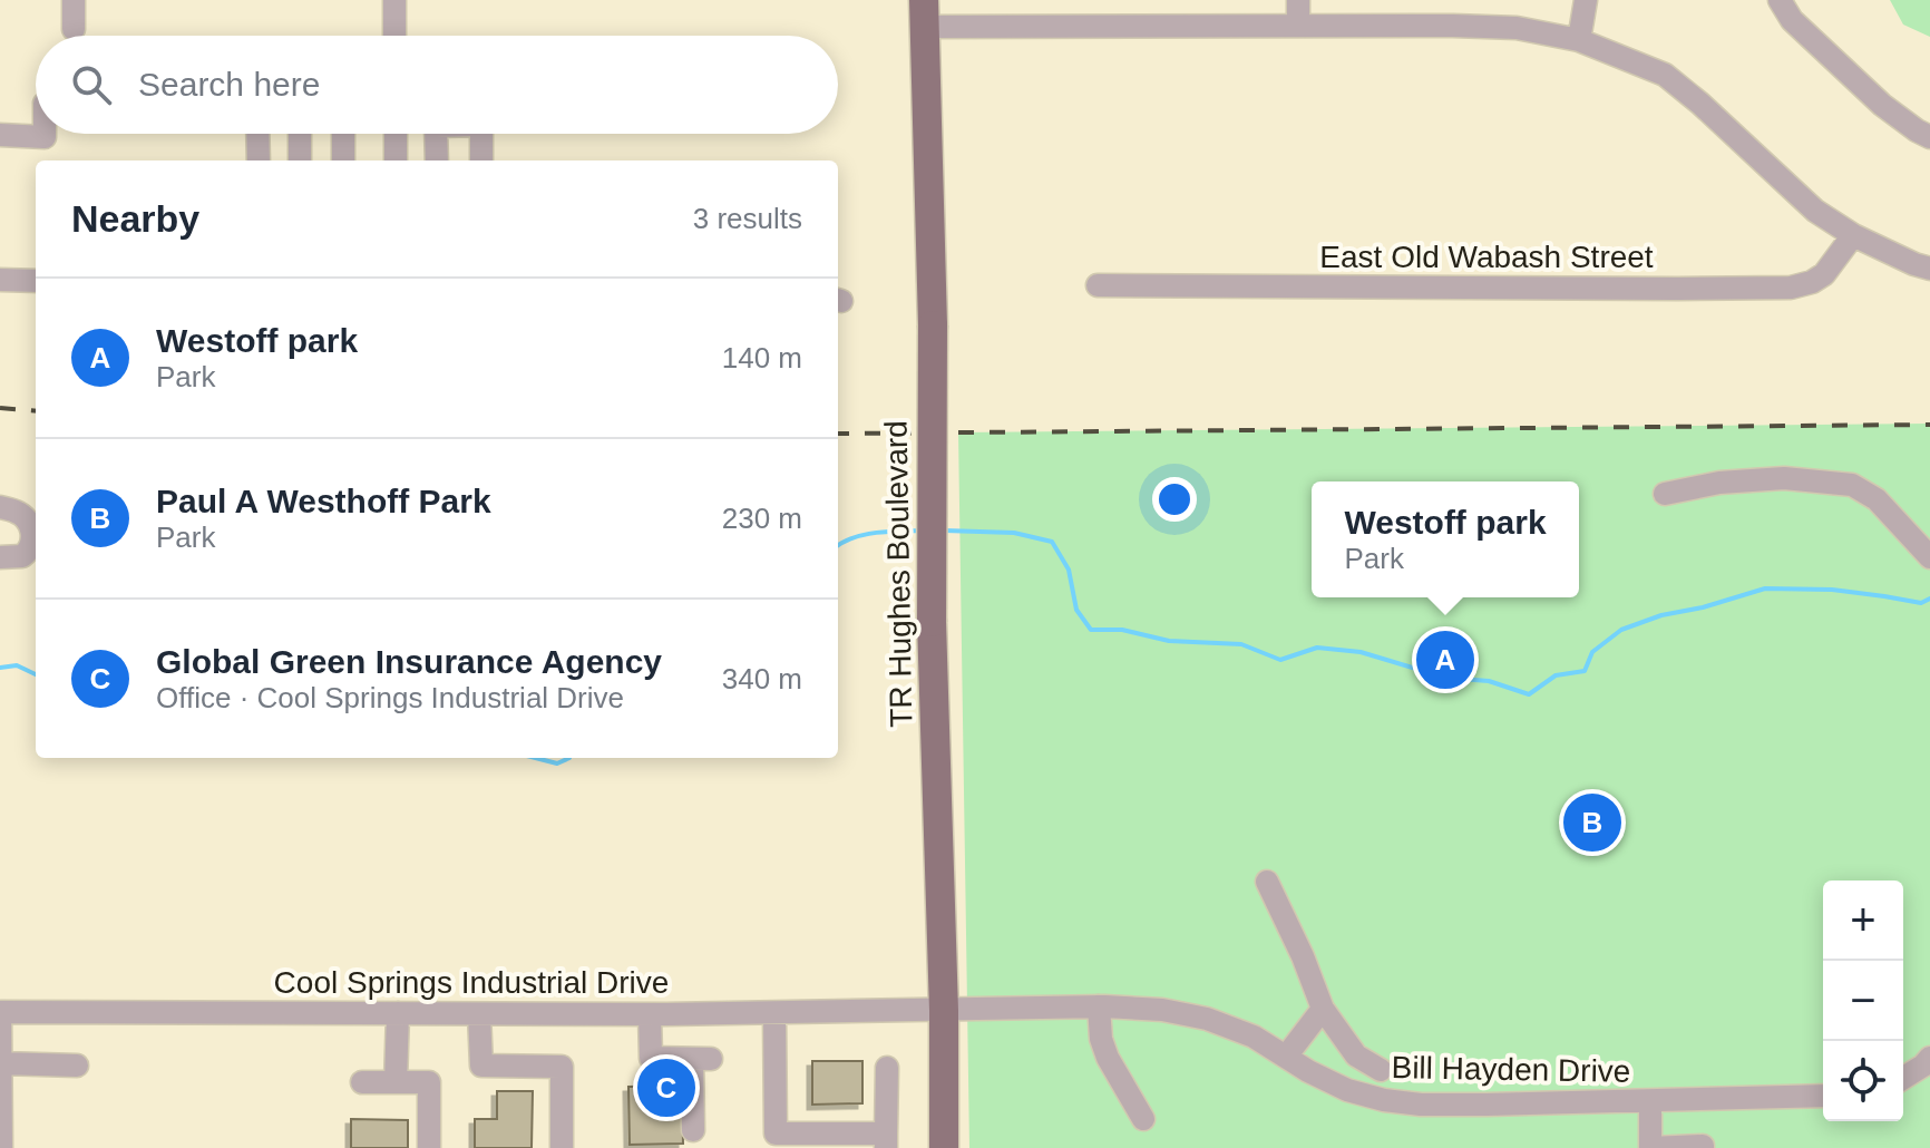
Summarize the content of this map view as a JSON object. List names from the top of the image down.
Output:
{
  "streets": {
    "main road": ["TR Hughes Boulevard"],
    "street": ["East Old Wabash Street", "Cool Springs Industrial Drive", "Bill Hayden Drive"]
  },
  "crossings": [
    ["TR Hughes Boulevard", "Cool Springs Industrial Drive"],
    ["TR Hughes Boulevard", "Bill Hayden Drive"],
    ["Cool Springs Industrial Drive", "Bill Hayden Drive"]
  ],
  "page": {
    "search": "Search here",
    "heading": ["Nearby", "3 results"],
    "list": [
      {
        "mark": "A",
        "name": "Westoff park",
        "note": "Park",
        "value": "140 m"
      },
      {
        "mark": "B",
        "name": "Paul A Westhoff Park",
        "note": "Park",
        "value": "230 m"
      },
      {
        "mark": "C",
        "name": "Global Green Insurance Agency",
        "note": "Office · Cool Springs Industrial Drive",
        "value": "340 m"
      }
    ],
    "popup": ["Westoff park", "Park"],
    "pins": ["A", "B", "C"],
    "map_buttons": ["+", "−"]
  }
}
